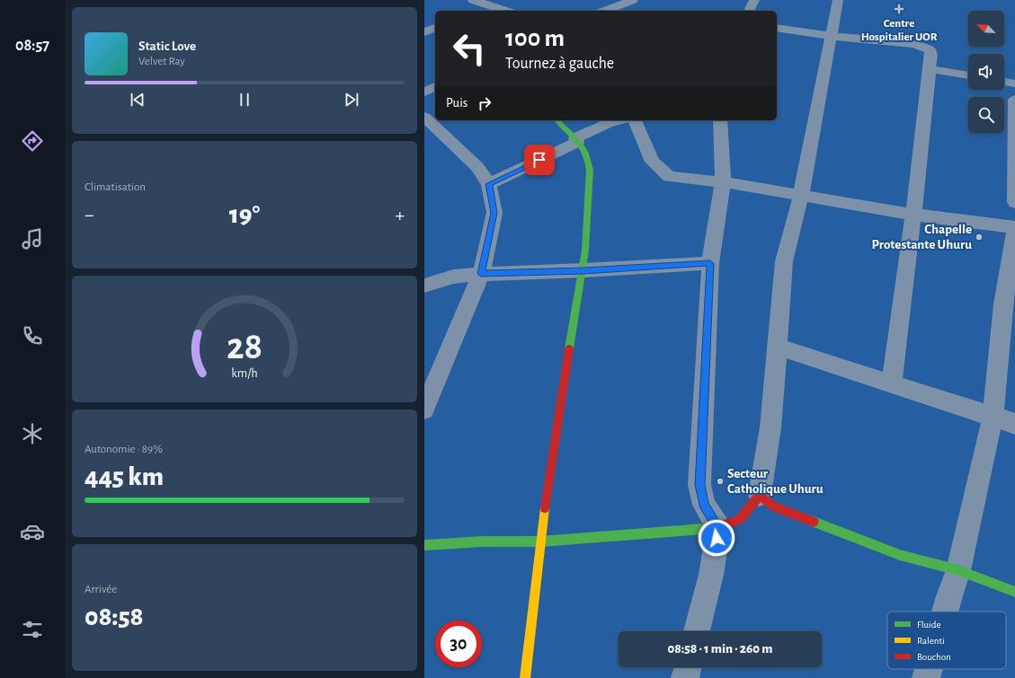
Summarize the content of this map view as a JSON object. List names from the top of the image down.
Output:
{
  "places": {
    "health": ["Centre Hospitalier UOR"],
    "other": ["Chapelle Protestante Uhuru", "Secteur Catholique Uhuru"]
  },
  "legend": ["Fluide", "Ralenti", "Bouchon"],
  "north": "top left",
  "page": {
    "tabs": "08:57",
    "turn": ["100 m", "Tournez à gauche"],
    "song": ["Static Love", "Velvet Ray"],
    "then": "Puis",
    "tile": [
      "Climatisation",
      ["Autonomie · 89%", "445 km"],
      ["Arrivée", "08:58"]
    ],
    "heat": ["−", "19°", "+"],
    "limit": "30",
    "trip": "08:58 · 1 min · 260 m",
    "gauge": ["28", "km/h"]
  }
}
